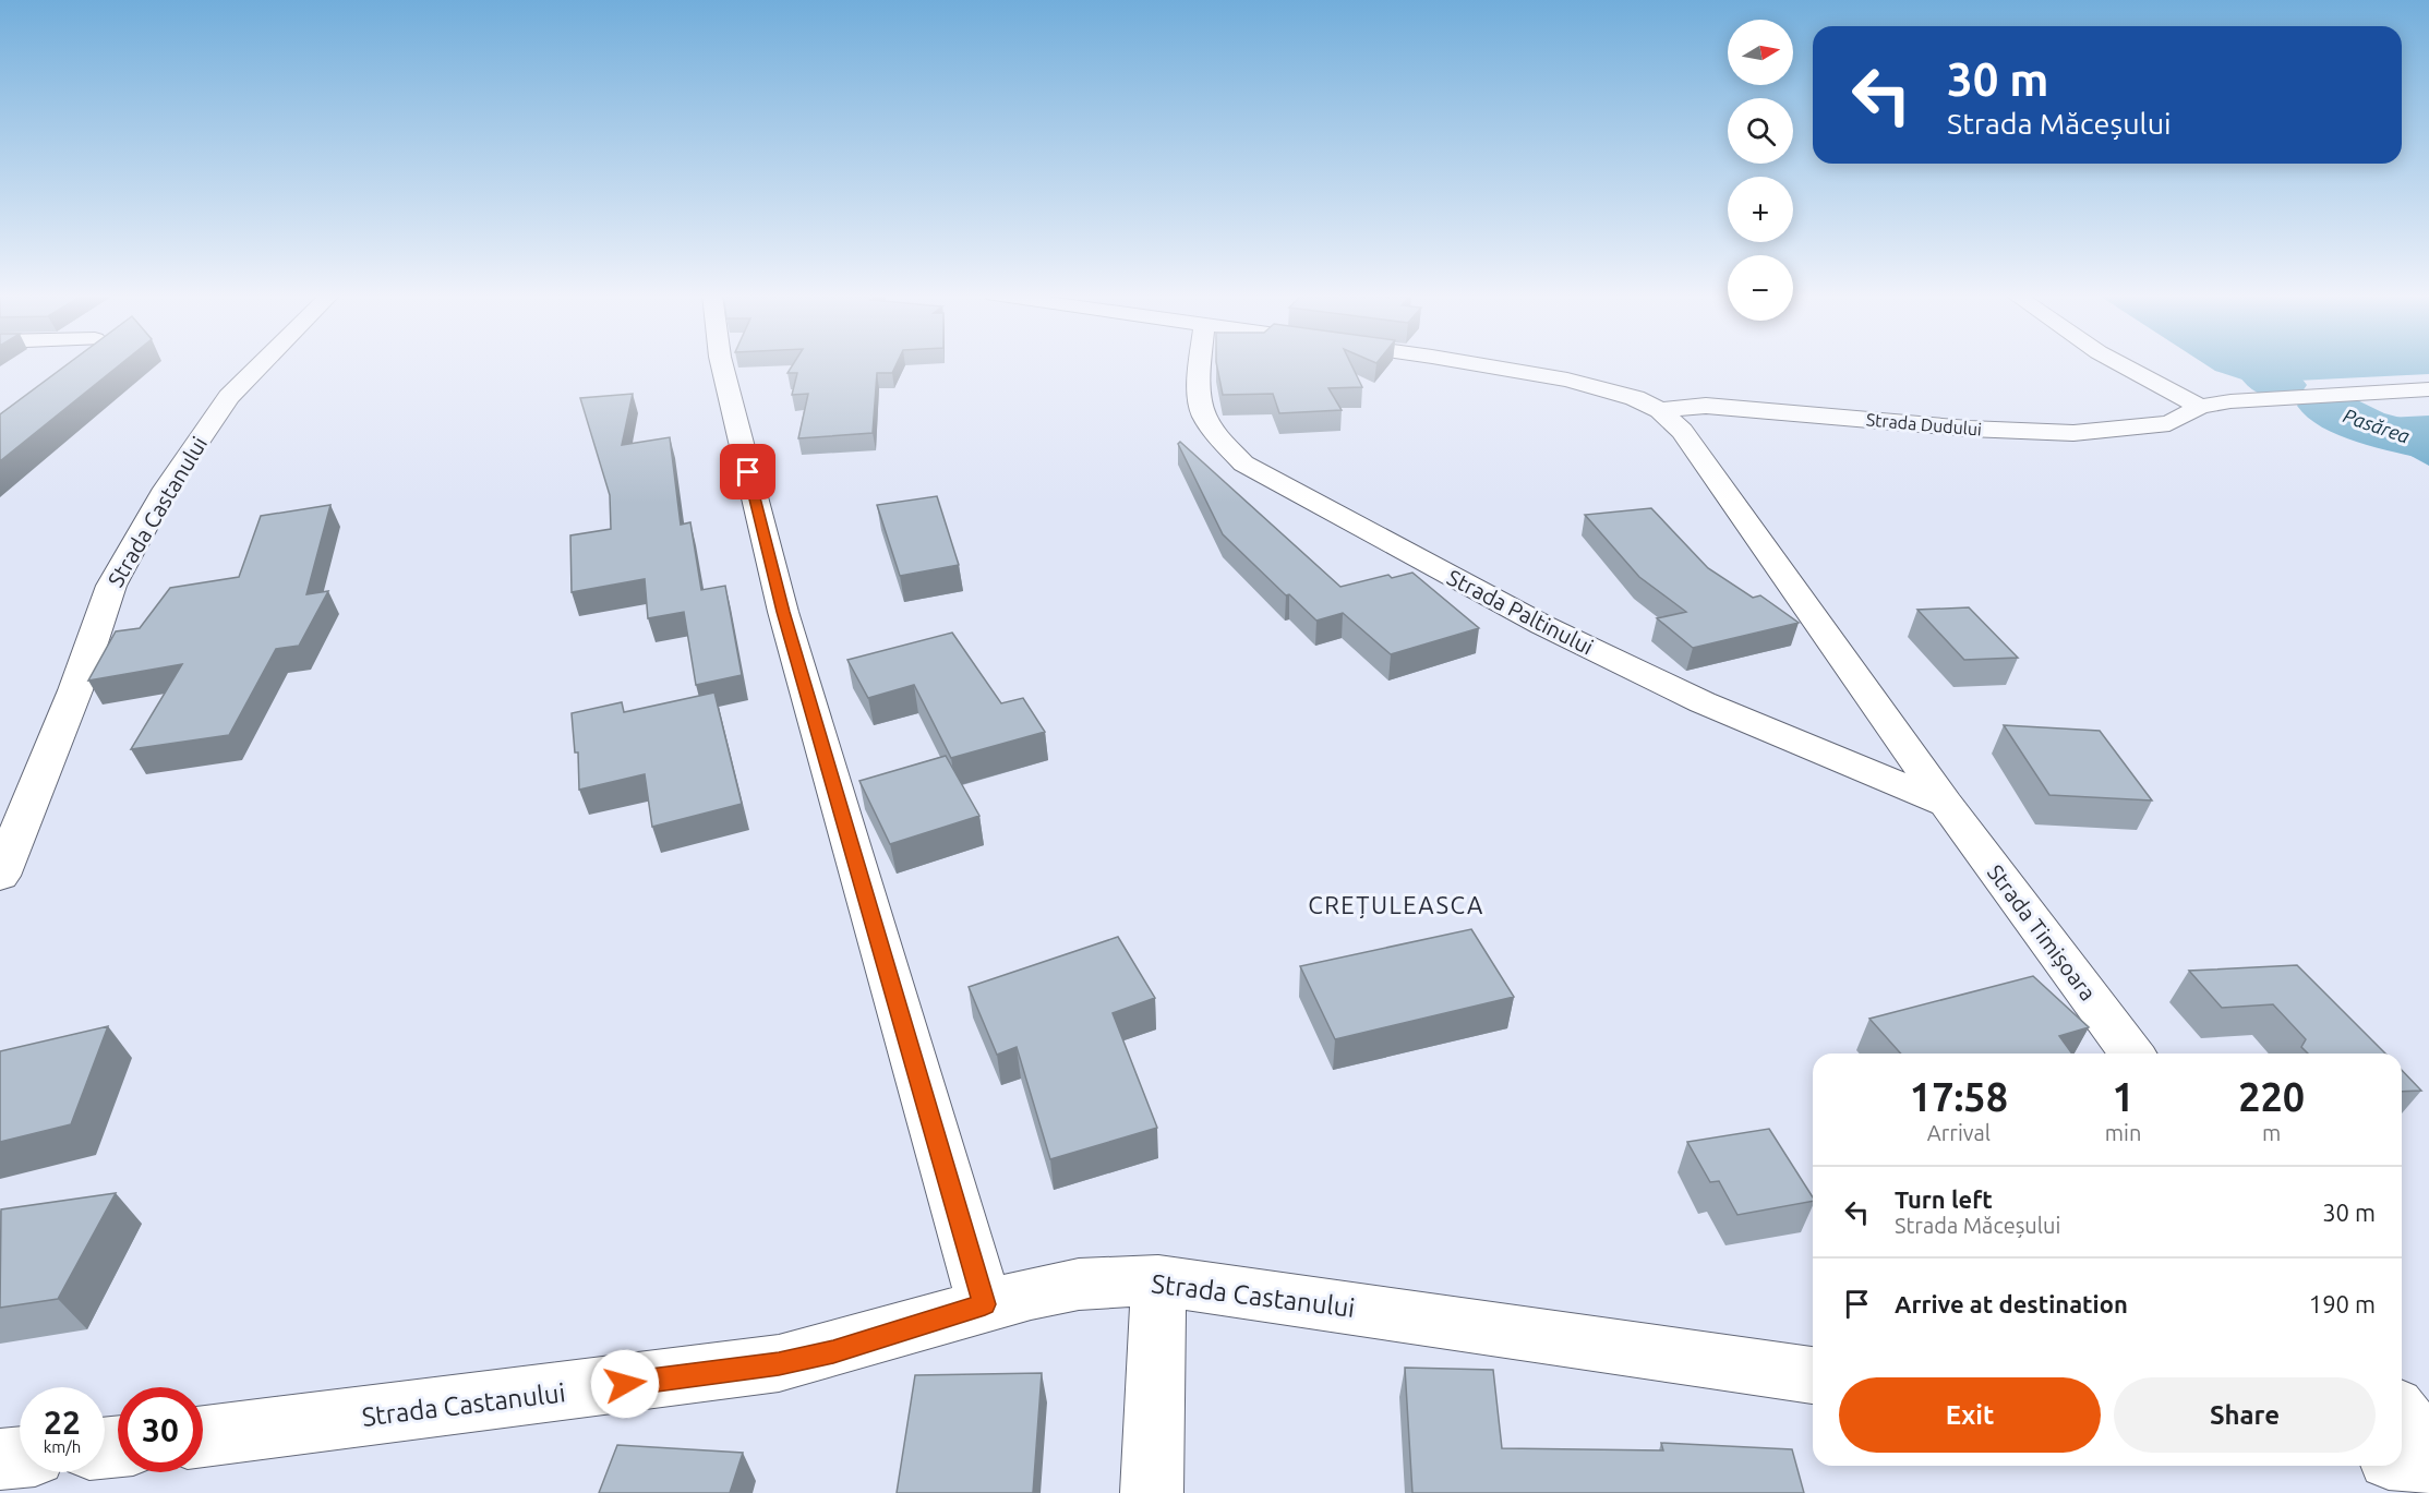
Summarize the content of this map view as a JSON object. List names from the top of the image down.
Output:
{
  "streets": {
    "street": [
      "Strada Dudului",
      "Strada Castanului",
      "Strada Paltinului",
      "Strada Timișoara"
    ]
  },
  "crossings": [
    ["Strada Dudului", "Strada Paltinului"],
    ["Strada Dudului", "Strada Timișoara"],
    ["Strada Paltinului", "Strada Timișoara"]
  ],
  "districts": ["CREȚULEASCA"],
  "water": ["Pasărea"],
  "north": "right",
  "page": {
    "map_buttons": ["+", "−"],
    "turn": ["30 m", "Strada Măceșului"],
    "eta": [
      "17:58",
      "Arrival",
      "1",
      "min",
      "220",
      "m"
    ],
    "list": [
      {
        "name": "Turn left",
        "note": "Strada Măceșului",
        "value": "30 m"
      },
      {
        "name": "Arrive at destination",
        "value": "190 m"
      }
    ],
    "buttons": ["Exit", "Share"],
    "speed": "22 km/h",
    "limit": "30"
  }
}
